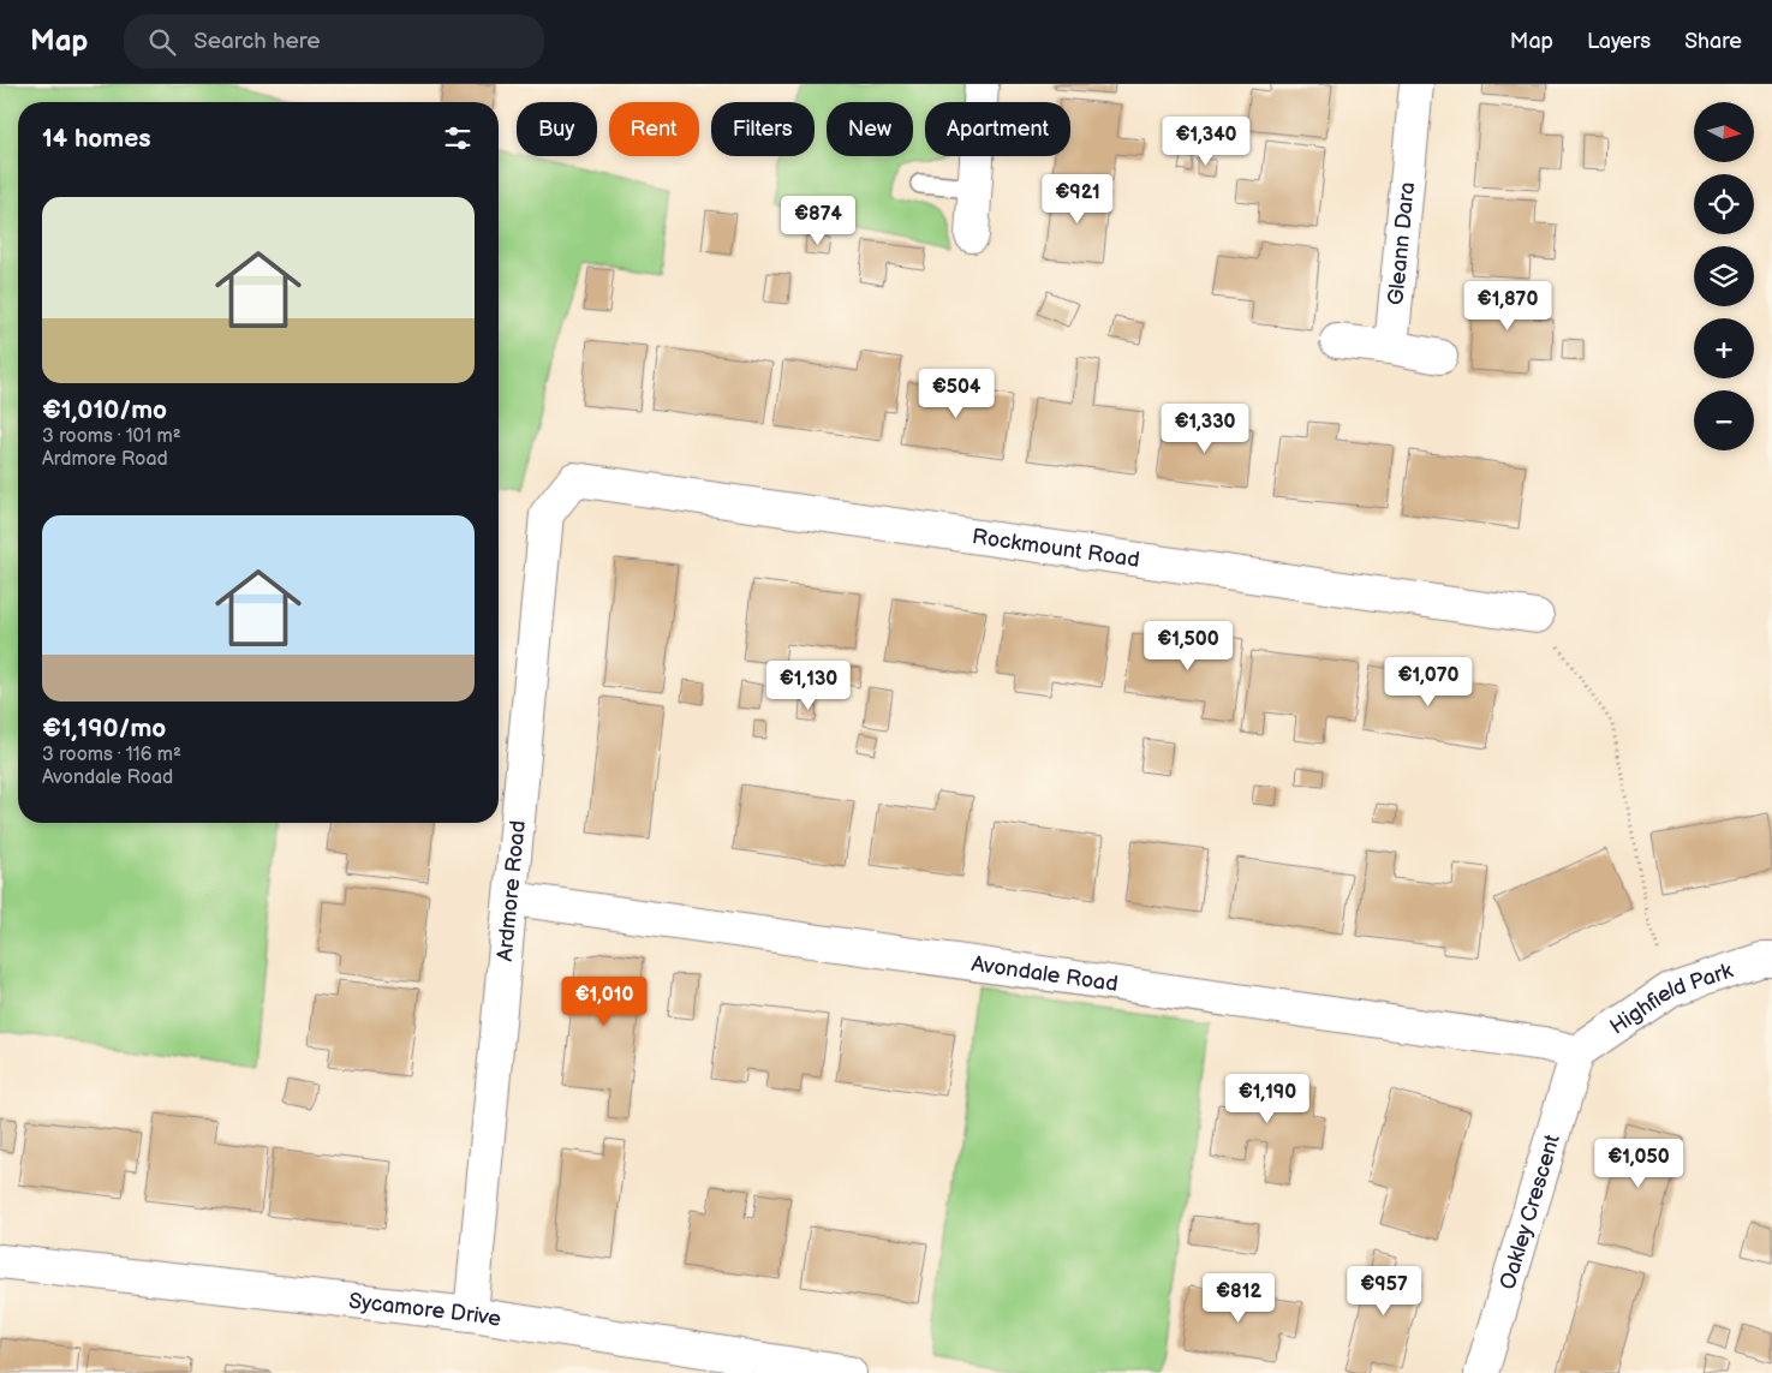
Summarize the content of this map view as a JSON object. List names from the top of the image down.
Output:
{
  "streets": {
    "street": [
      "Gleann Dara",
      "Rockmount Road",
      "Ardmore Road",
      "Avondale Road",
      "Highfield Park",
      "Oakley Crescent",
      "Sycamore Drive"
    ]
  },
  "crossings": [
    ["Rockmount Road", "Ardmore Road"],
    ["Ardmore Road", "Avondale Road"],
    ["Ardmore Road", "Sycamore Drive"],
    ["Avondale Road", "Highfield Park"],
    ["Avondale Road", "Oakley Crescent"],
    ["Highfield Park", "Oakley Crescent"]
  ],
  "north": "right",
  "page": {
    "header": "Map",
    "search": "Search here",
    "nav": ["Map", "Layers", "Share"],
    "map_buttons": ["+", "−"],
    "chip": [
      "Buy",
      "Rent",
      "Filters",
      "New",
      "Apartment"
    ],
    "heading": "14 homes",
    "price": [
      "€1,340",
      "€921",
      "€874",
      "€1,870",
      "€504",
      "€1,330",
      "€1,500",
      "€1,070",
      "€1,130",
      "€1,010",
      "€1,190",
      "€1,050",
      "€957",
      "€812"
    ],
    "list": [
      {
        "name": "€1,010/mo",
        "note": "3 rooms · 101 m² · Ardmore Road"
      },
      {
        "name": "€1,190/mo",
        "note": "3 rooms · 116 m² · Avondale Road"
      }
    ]
  }
}
